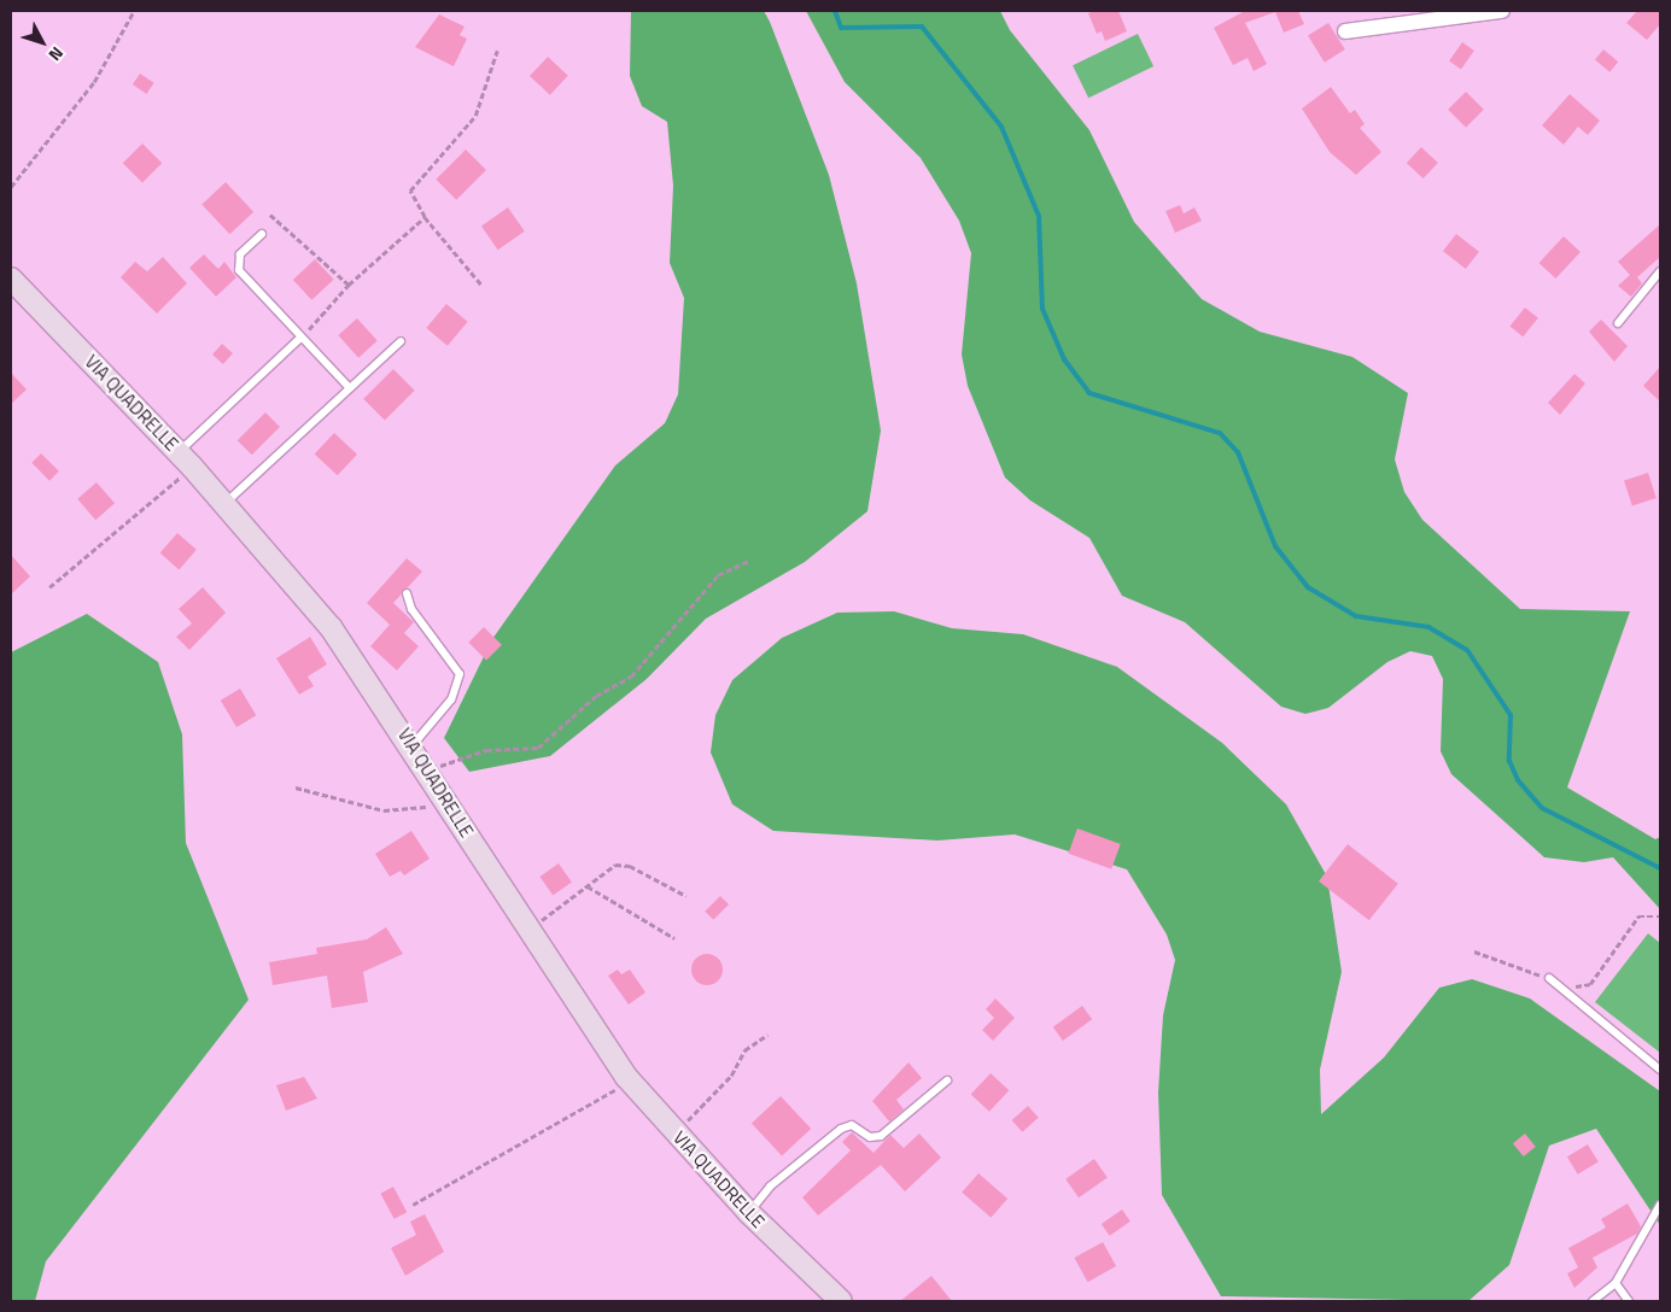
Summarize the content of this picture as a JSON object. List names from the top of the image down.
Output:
{
  "streets": {
    "street": ["VIA QUADRELLE"]
  },
  "north": "bottom right"
}
